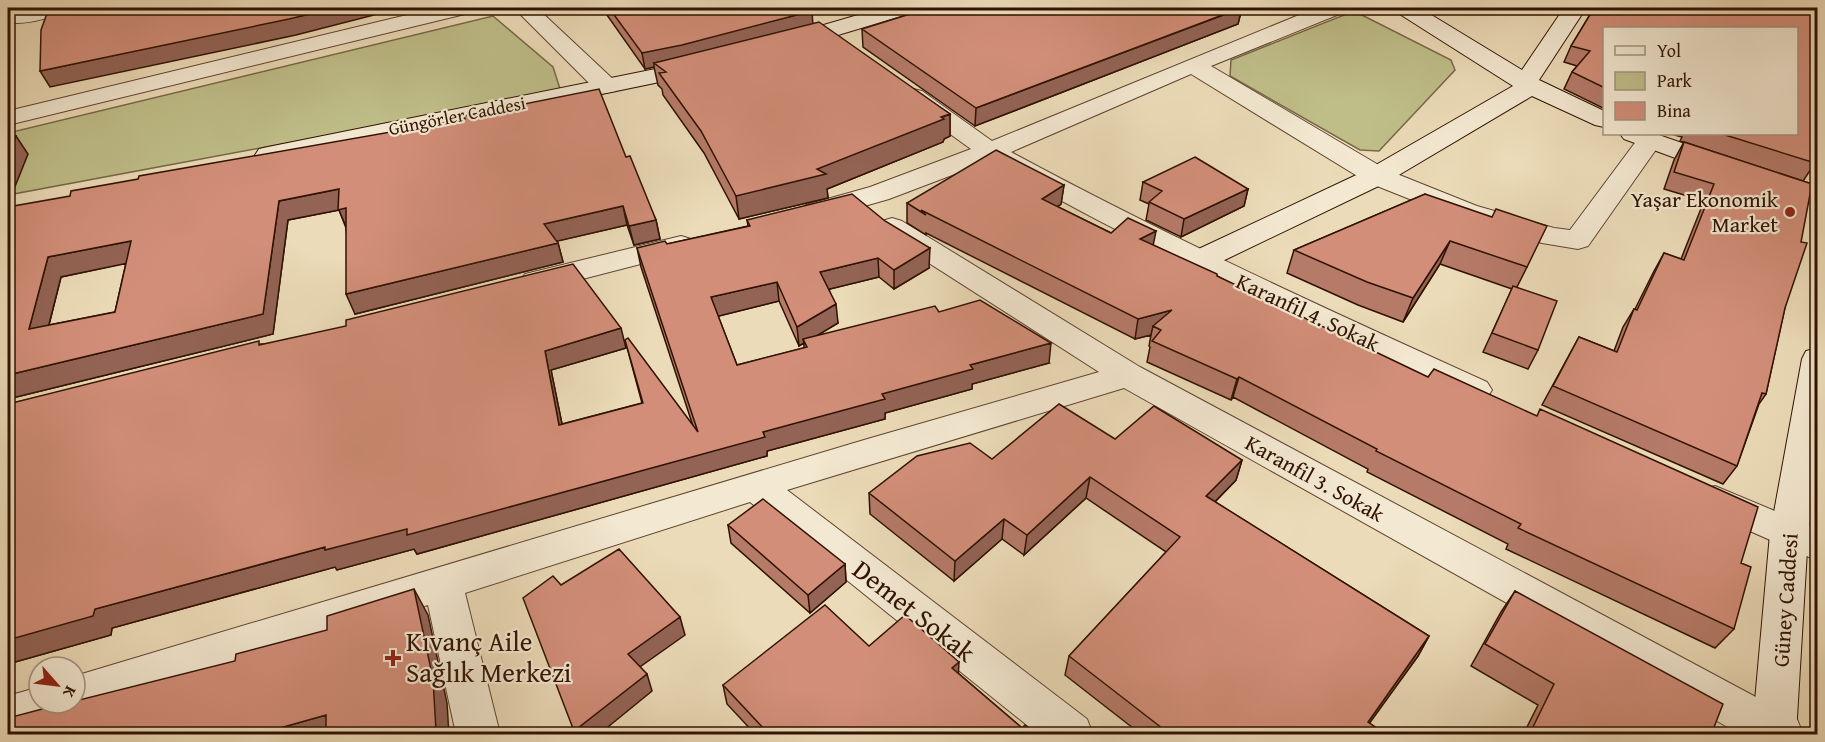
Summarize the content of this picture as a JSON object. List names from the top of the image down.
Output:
{
  "streets": {
    "street": [
      "Güngörler Caddesi",
      "Karanfil 4. Sokak",
      "Karanfil 3. Sokak",
      "Güney Caddesi",
      "Demet Sokak"
    ]
  },
  "crossings": [
    ["Karanfil 3. Sokak", "Güney Caddesi"]
  ],
  "places": {
    "other": ["Yaşar Ekonomik Market"],
    "health": ["Kıvanç Aile Sağlık Merkezi"]
  },
  "legend": ["Yol", "Park", "Bina"],
  "north": "bottom right"
}
